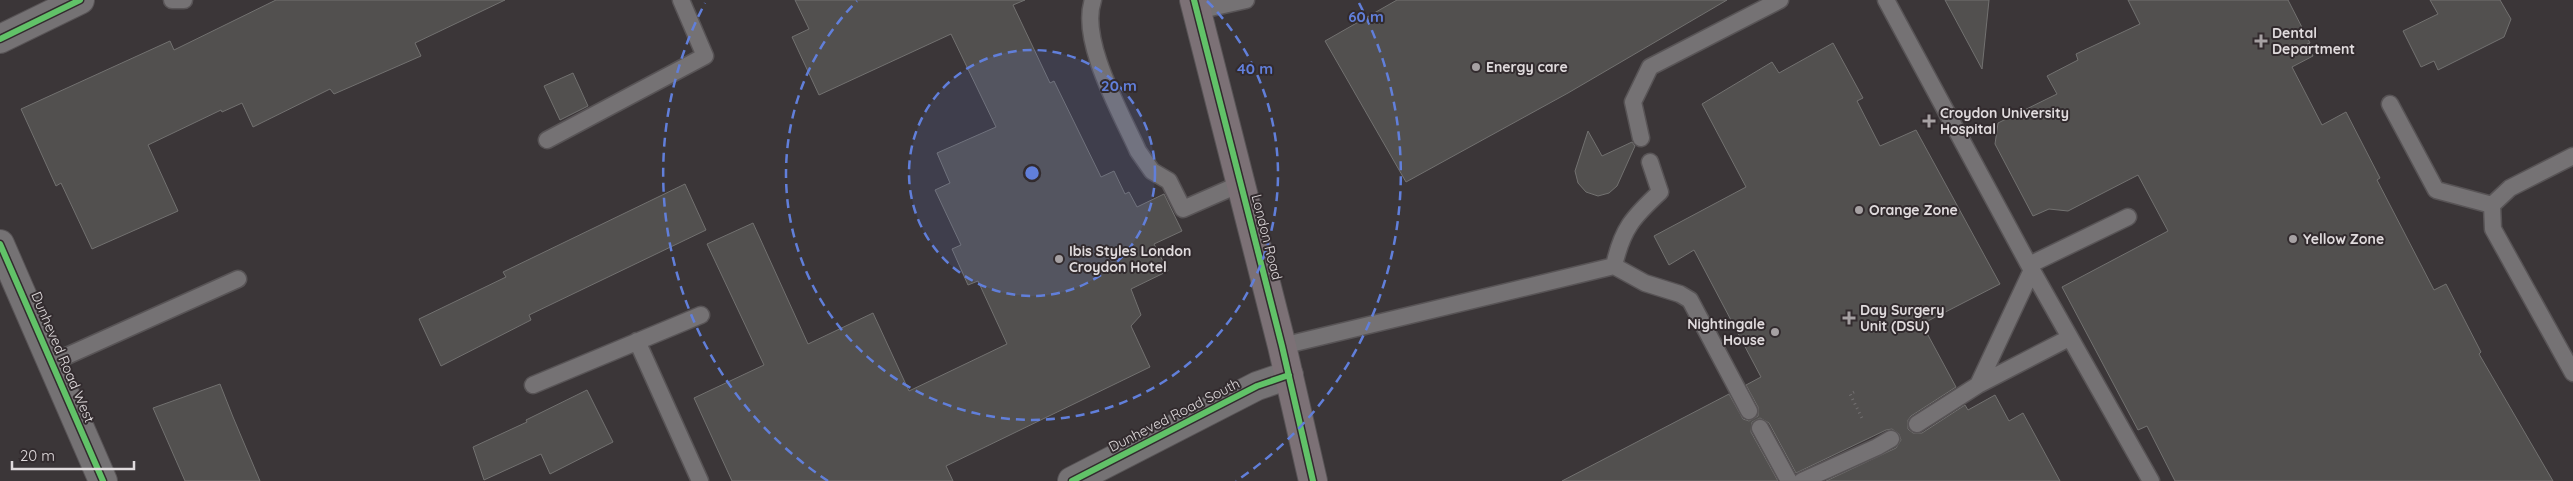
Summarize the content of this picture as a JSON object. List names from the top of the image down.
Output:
{
  "streets": {
    "main road": ["London Road"],
    "street": ["Dunheved Road West", "Dunheved Road South"]
  },
  "crossings": [
    ["London Road", "Dunheved Road South"]
  ],
  "places": {
    "health": ["Dental Department", "Croydon University Hospital", "Day Surgery Unit (DSU)"],
    "other": [
      "Energy care",
      "Orange Zone",
      "Yellow Zone",
      "Ibis Styles London Croydon Hotel",
      "Nightingale House"
    ]
  },
  "scale_bar": "20 m",
  "rings": ["60 m", "40 m", "20 m"]
}
